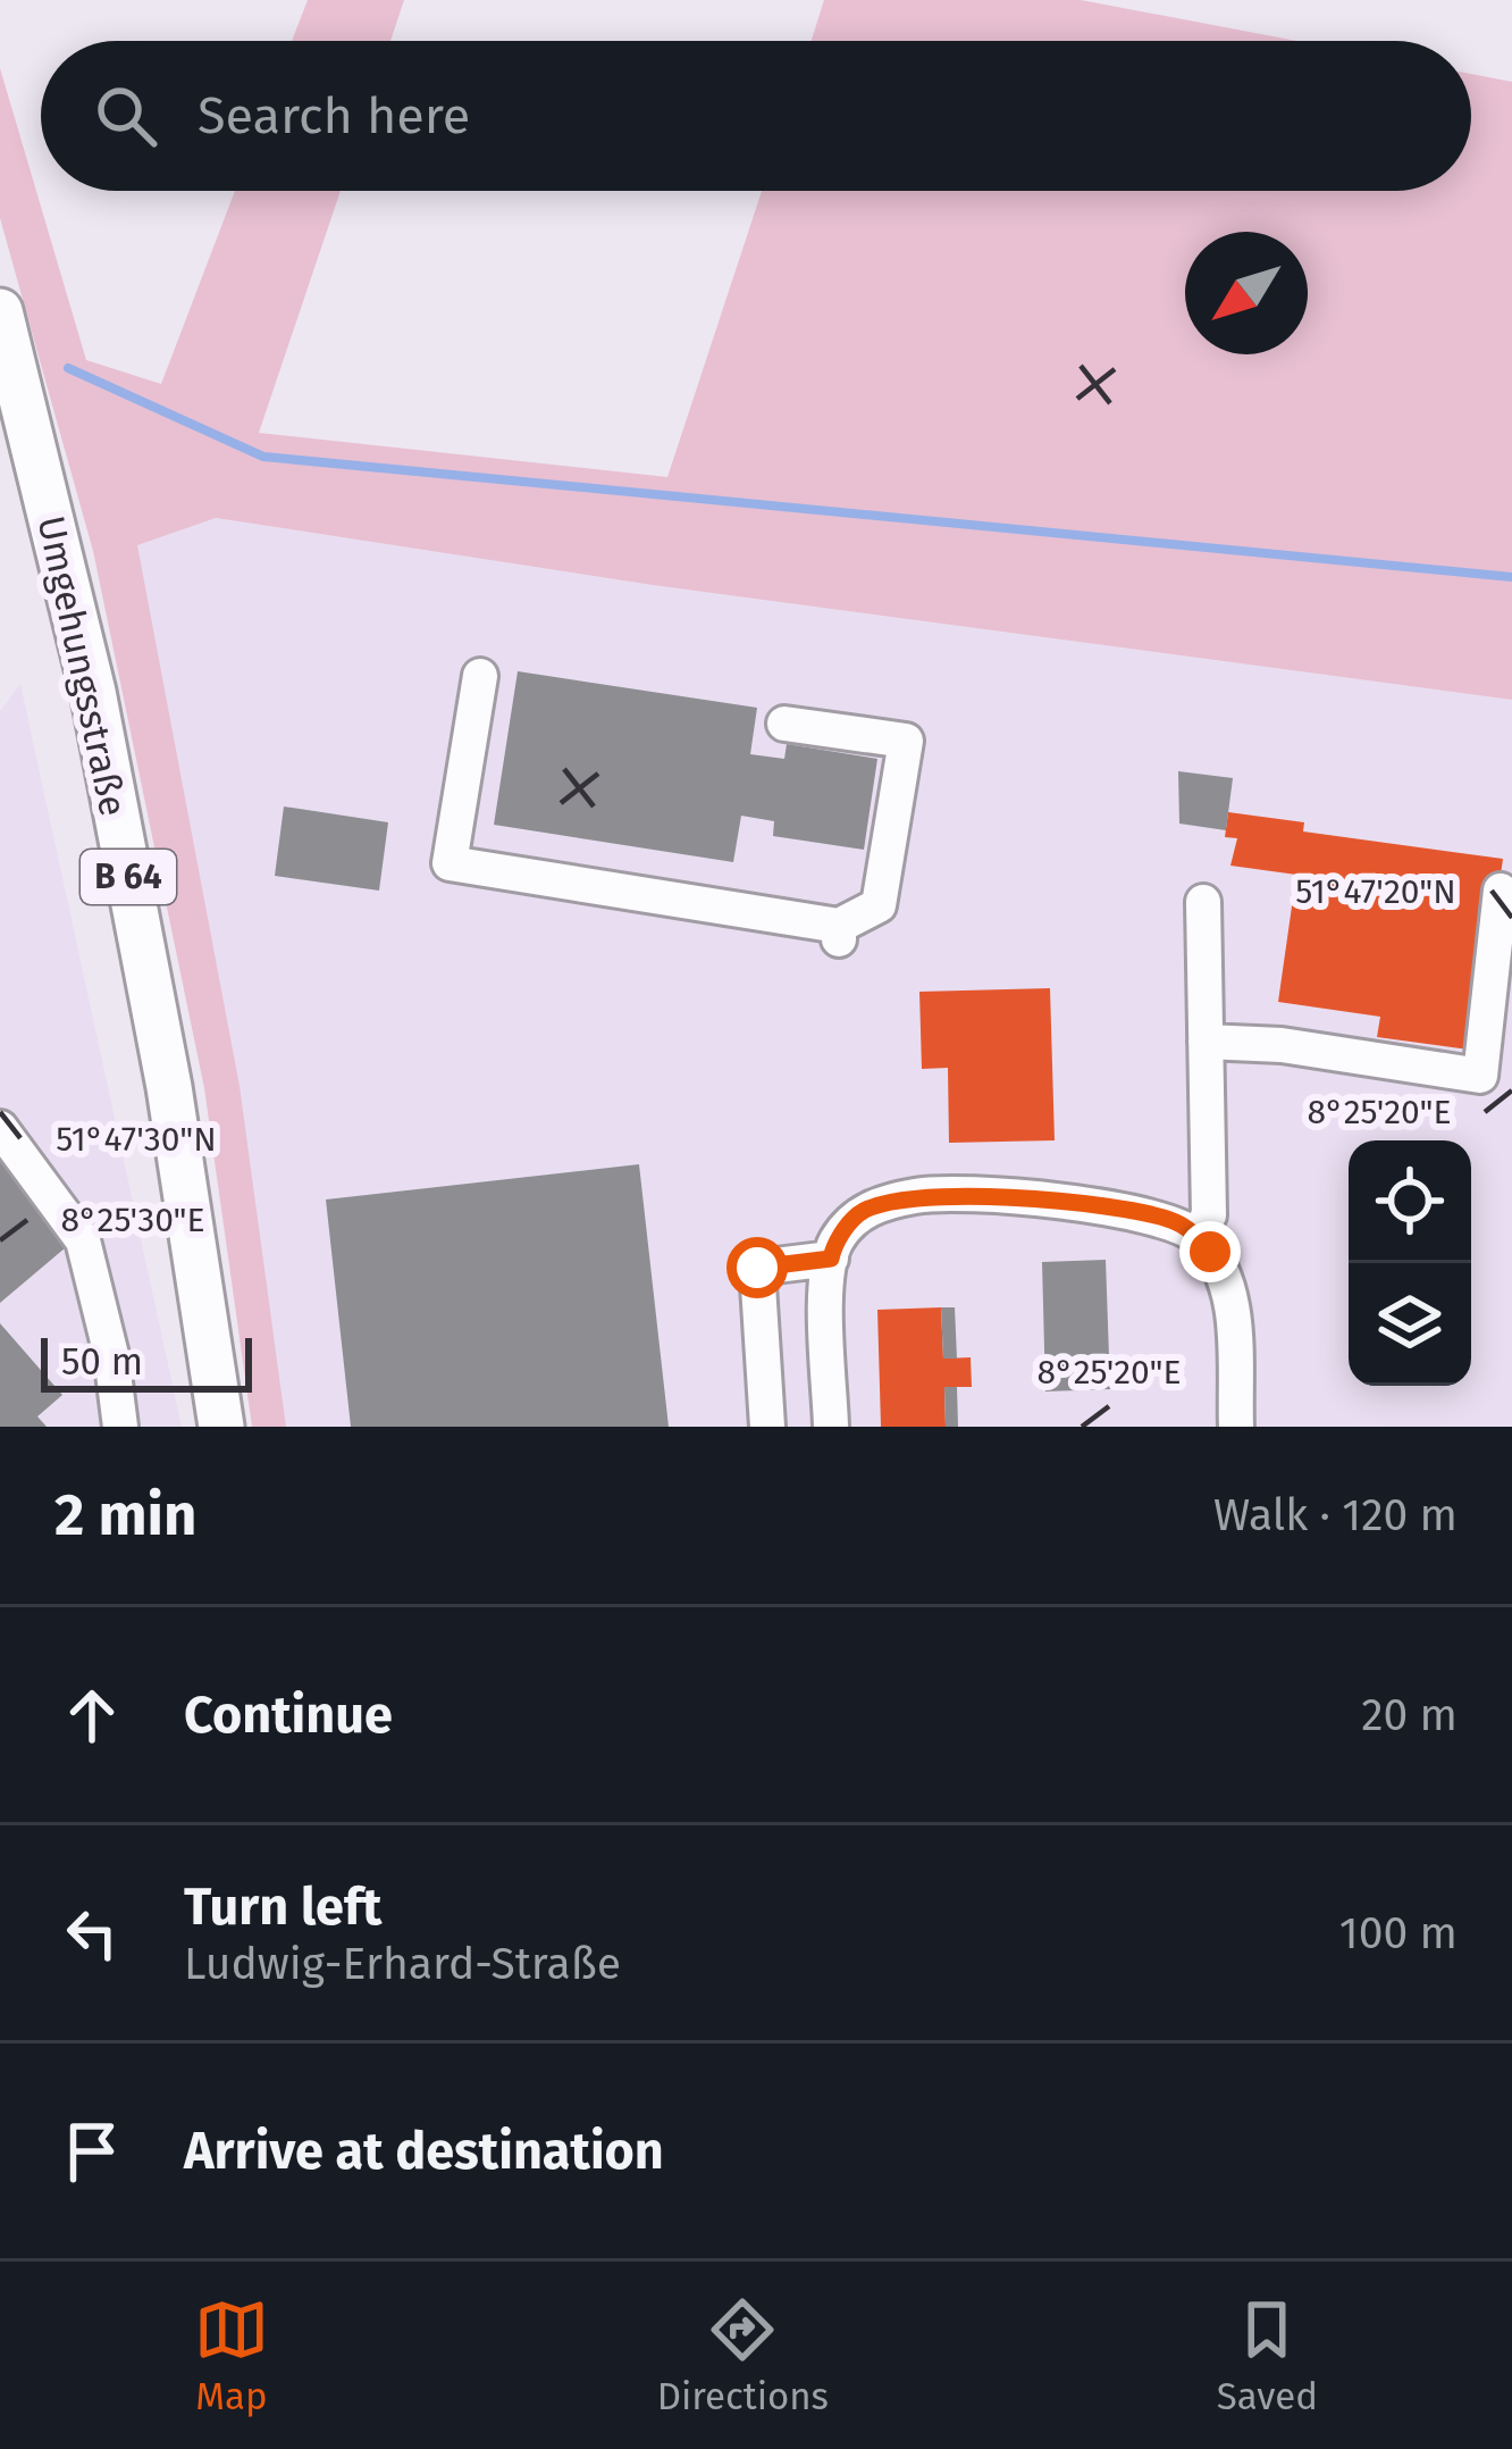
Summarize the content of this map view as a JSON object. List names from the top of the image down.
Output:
{
  "streets": {
    "main road": ["Umgehungsstraße", "B 64"]
  },
  "scale_bar": "50 m",
  "north": "bottom left",
  "page": {
    "search": "Search here",
    "scale": "50 m",
    "heading": ["2 min", "Walk · 120 m"],
    "list": [
      ["Continue", "20 m"],
      ["Turn left", "Ludwig-Erhard-Straße", "100 m"],
      "Arrive at destination"
    ],
    "nav": ["Map", "Directions", "Saved"]
  },
  "coordinates": [
    "51°47'20\"N",
    "8°25'20\"E",
    "51°47'30\"N",
    "8°25'30\"E"
  ]
}
